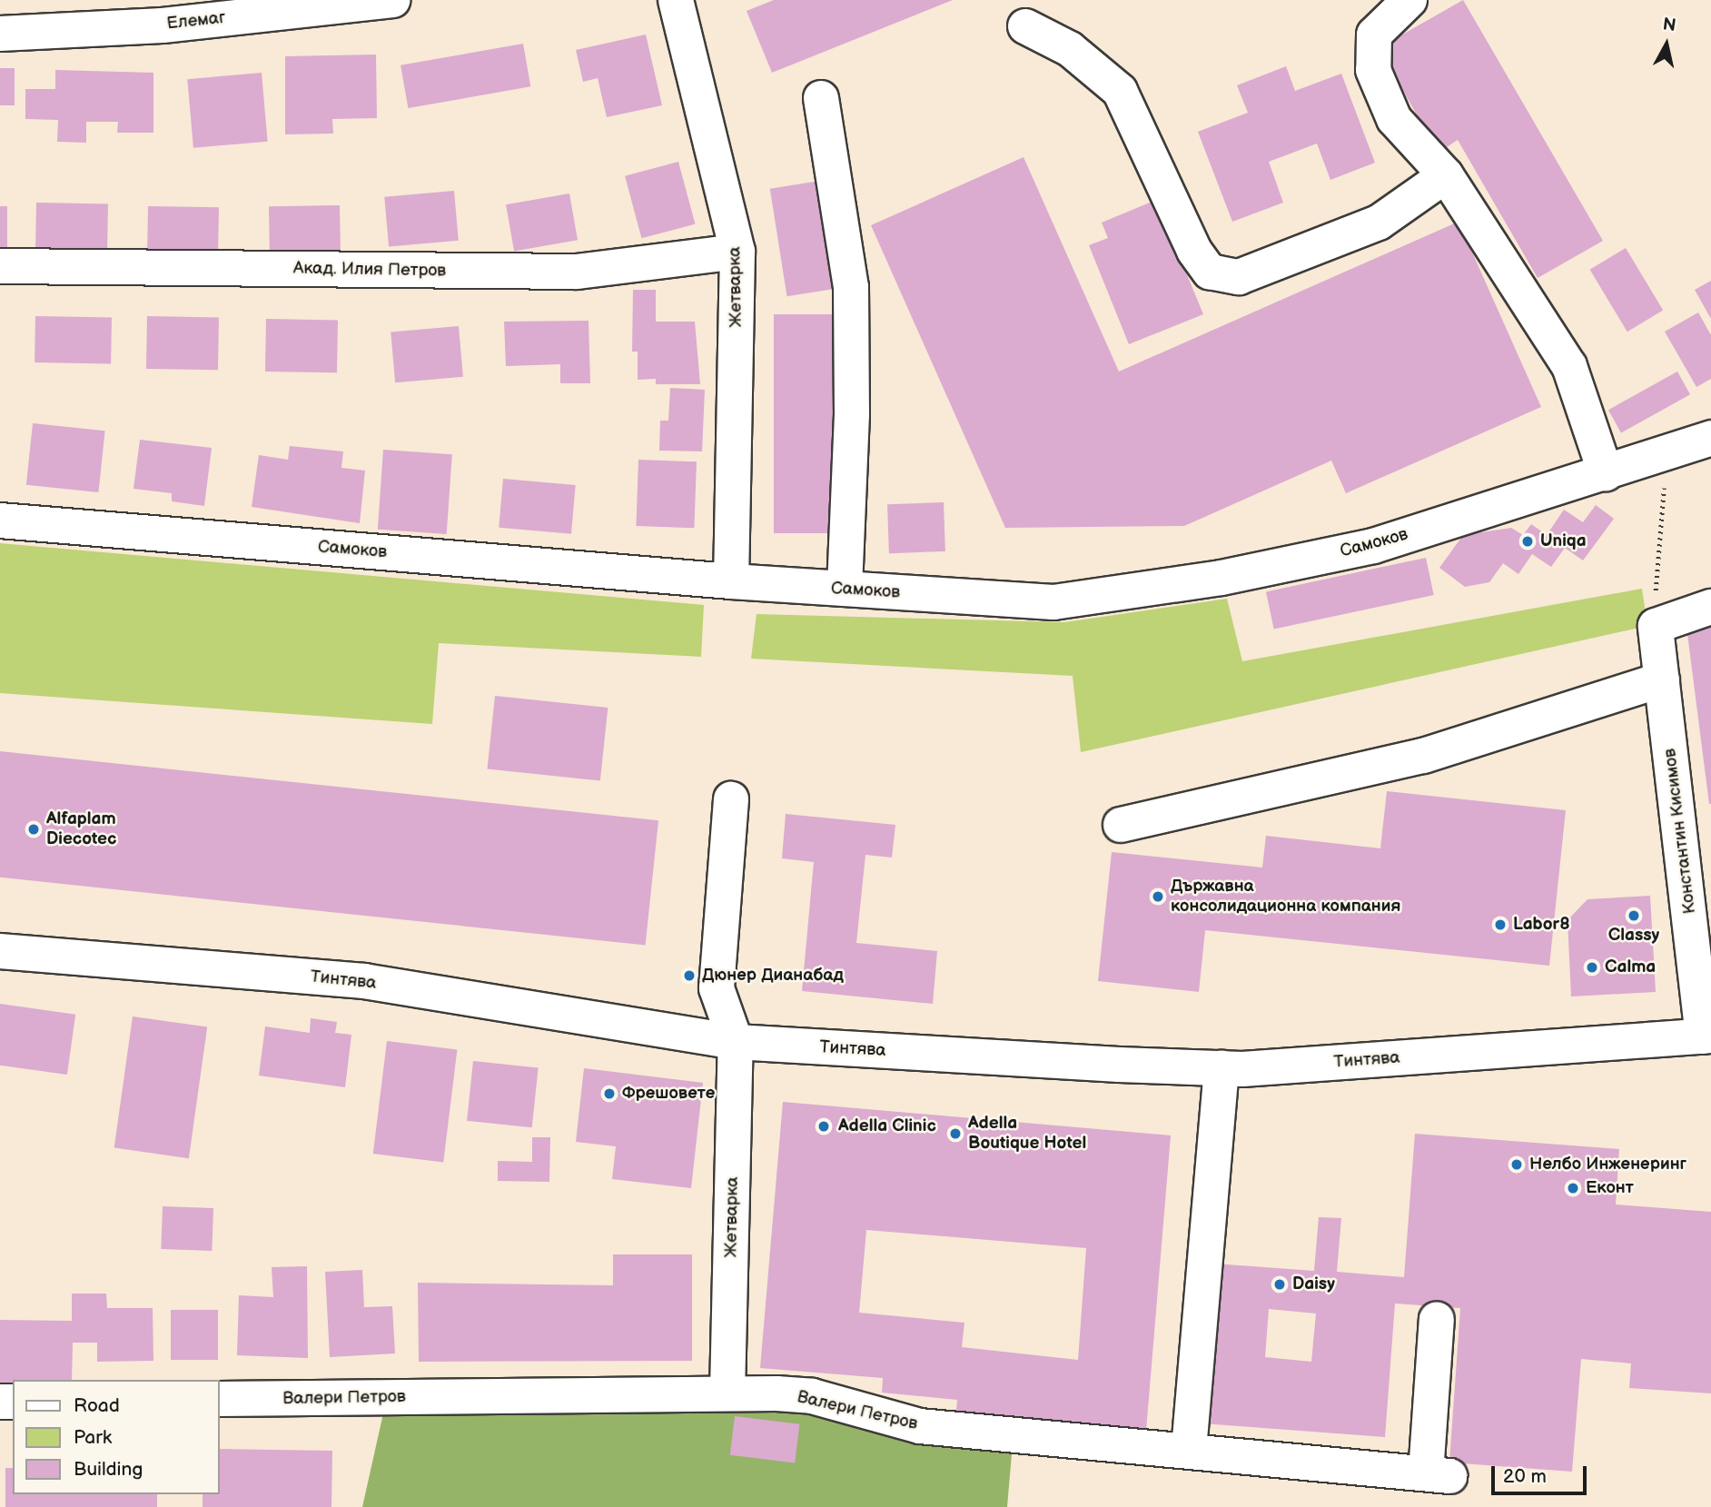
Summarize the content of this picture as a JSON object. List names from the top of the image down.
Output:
{
  "streets": {
    "street": [
      "Елемаг",
      "Акад. Илия Петров",
      "Жетварка",
      "Самоков",
      "Константин Кисимов",
      "Тинтява",
      "Валери Петров"
    ]
  },
  "crossings": [
    ["Акад. Илия Петров", "Жетварка"],
    ["Жетварка", "Самоков"],
    ["Жетварка", "Тинтява"],
    ["Жетварка", "Валери Петров"],
    ["Константин Кисимов", "Тинтява"]
  ],
  "places": [
    "Uniqa",
    "Alfaplam Diecotec",
    "Държавна консолидационна компания",
    "Classy",
    "Labor8",
    "Calma",
    "Дюнер Дианабад",
    "Фрешовете",
    "Adella Clinic",
    "Adella Boutique Hotel",
    "Нелбо Инженеринг",
    "Еконт",
    "Daisy"
  ],
  "legend": ["Road", "Park", "Building"],
  "scale_bar": "20 m",
  "north": "top"
}
